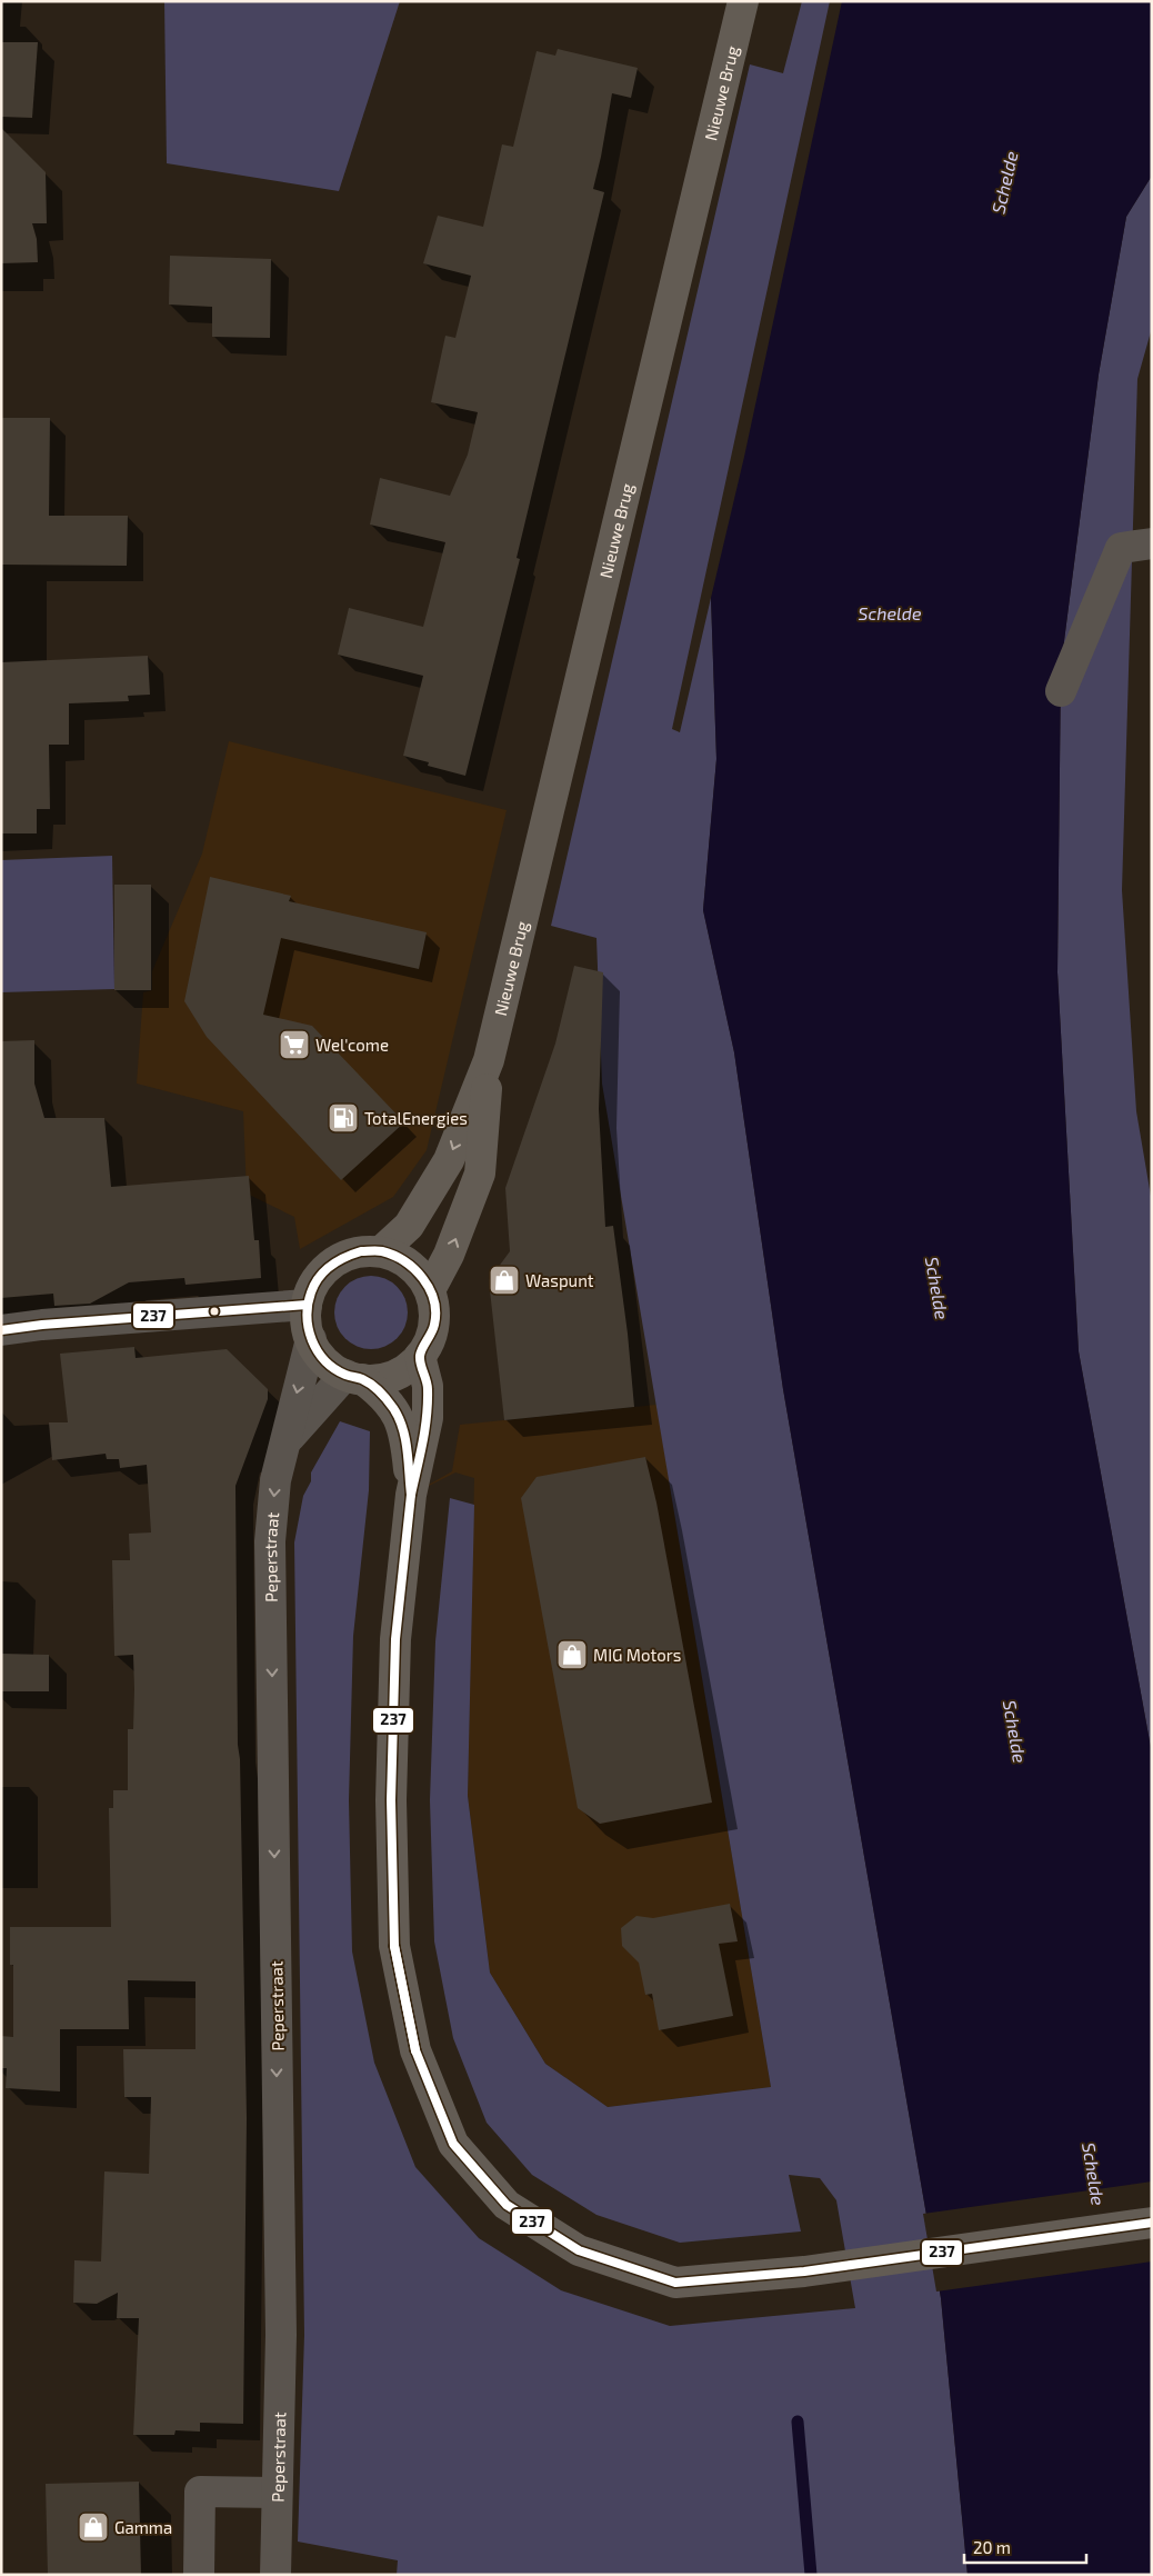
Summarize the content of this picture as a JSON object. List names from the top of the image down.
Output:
{
  "streets": {
    "main road": ["Nieuwe Brug"],
    "street": ["Peperstraat"]
  },
  "crossings": [
    ["Nieuwe Brug", "Peperstraat"]
  ],
  "one_way": ["Peperstraat"],
  "water": ["Schelde"],
  "places": {
    "supermarket": ["Wel'come"],
    "fuel station": ["TotalEnergies"],
    "shop": ["Waspunt", "MIG Motors", "Gamma"]
  },
  "lines": ["transit line 237"],
  "scale_bar": "20 m"
}
